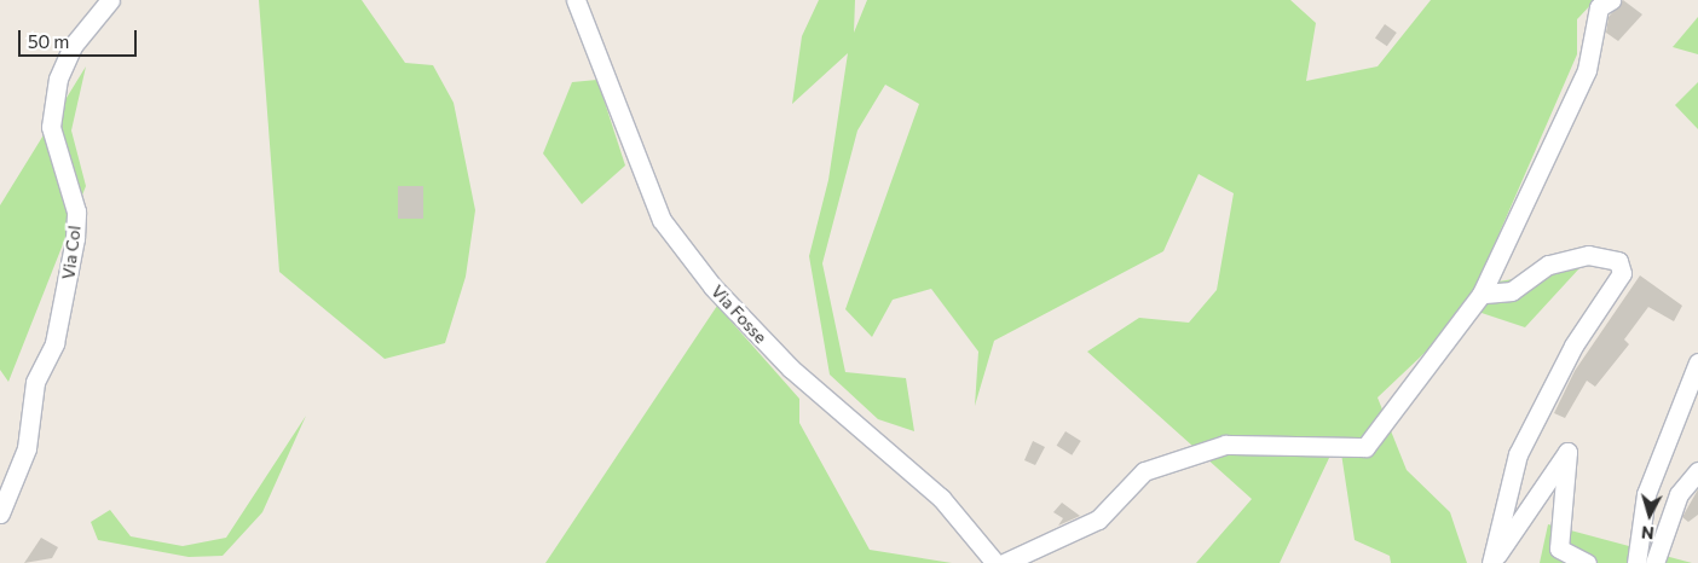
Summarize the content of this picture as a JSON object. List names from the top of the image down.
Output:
{
  "streets": {
    "street": ["Via Col", "Via Fosse"]
  },
  "scale_bar": "50 m",
  "north": "bottom"
}
